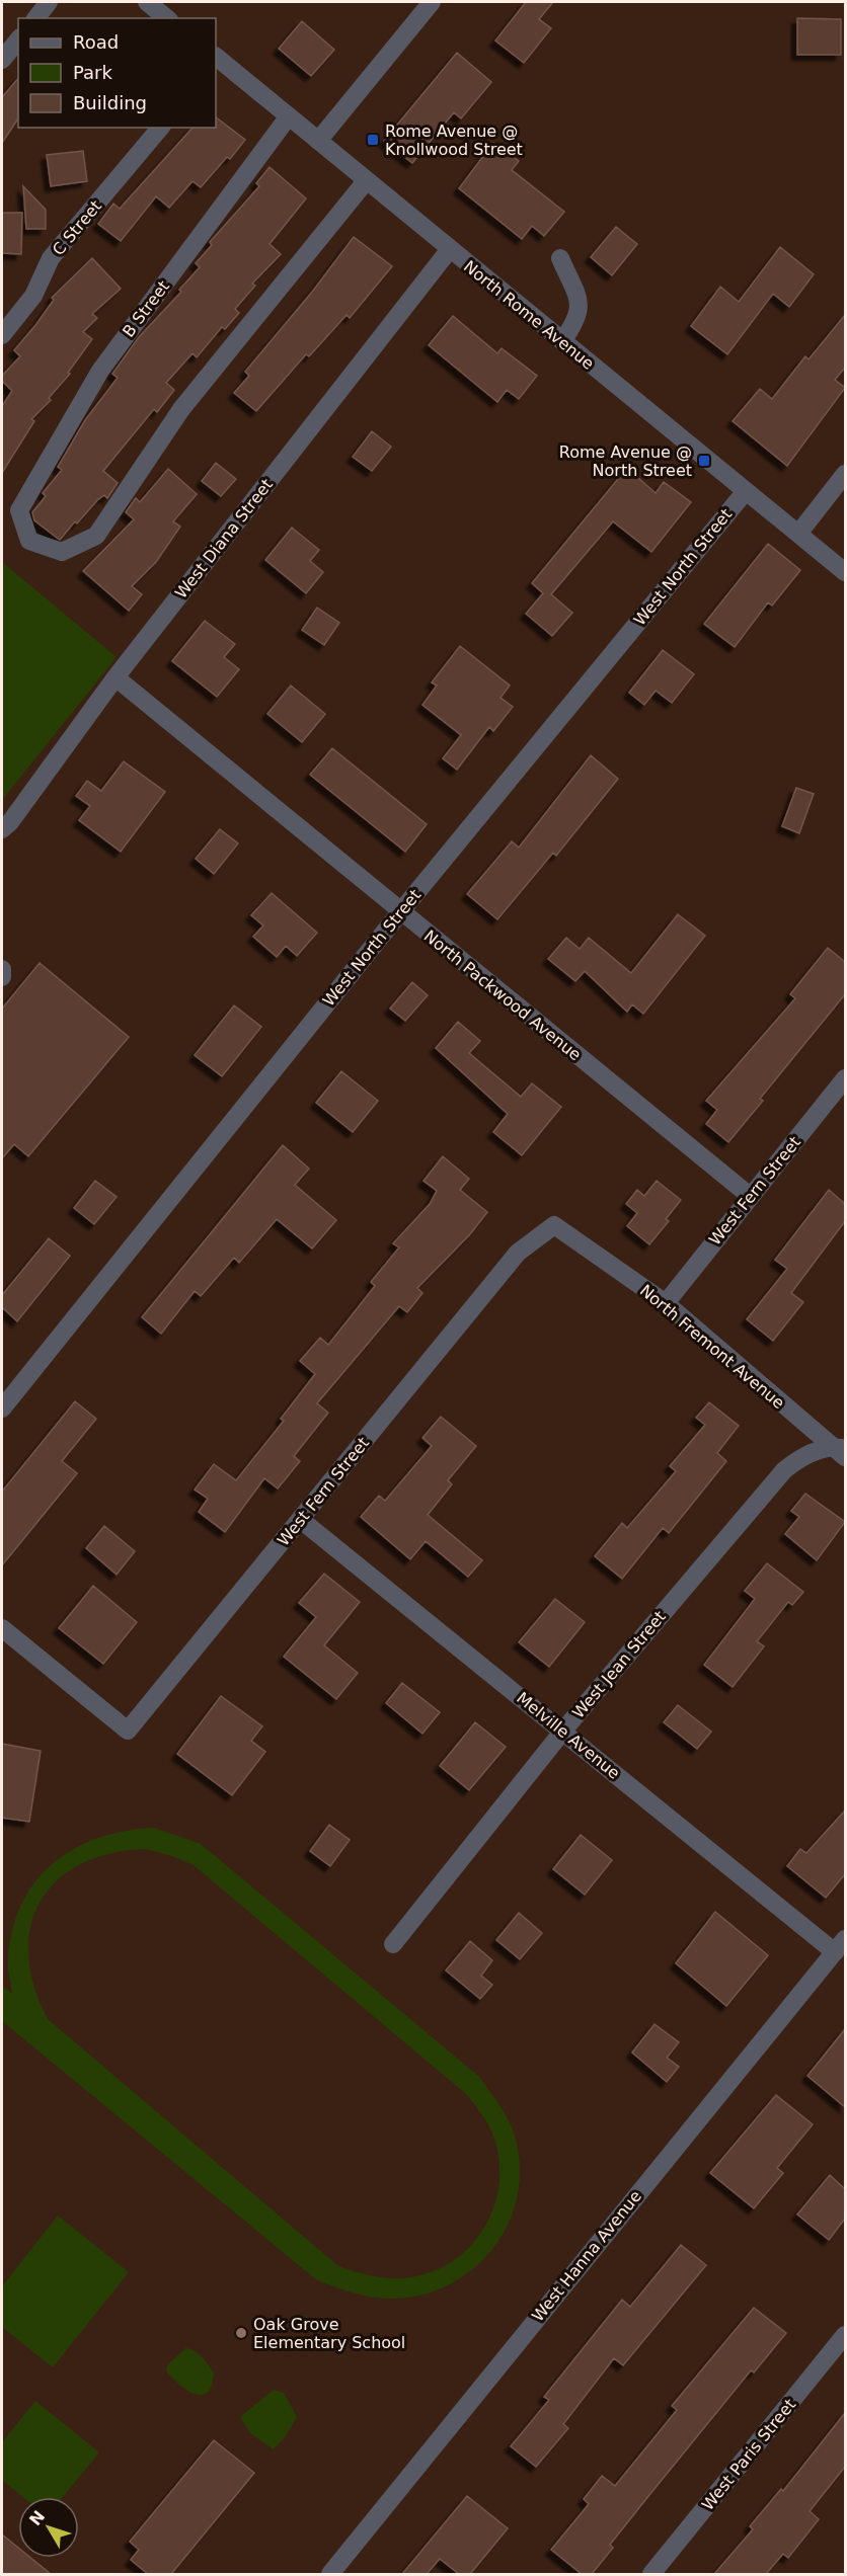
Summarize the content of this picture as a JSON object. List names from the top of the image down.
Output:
{
  "streets": {
    "street": [
      "C Street",
      "B Street",
      "North Rome Avenue",
      "West Diana Street",
      "West North Street",
      "North Packwood Avenue",
      "West Fern Street",
      "North Fremont Avenue",
      "West Jean Street",
      "Melville Avenue",
      "West Hanna Avenue",
      "West Paris Street"
    ]
  },
  "crossings": [
    ["B Street", "North Rome Avenue"],
    ["North Rome Avenue", "West Diana Street"],
    ["North Rome Avenue", "West North Street"],
    ["West Diana Street", "North Packwood Avenue"],
    ["West North Street", "North Packwood Avenue"],
    ["North Packwood Avenue", "West Fern Street"],
    ["West Fern Street", "North Fremont Avenue"],
    ["West Fern Street", "Melville Avenue"],
    ["North Fremont Avenue", "West Jean Street"],
    ["West Jean Street", "Melville Avenue"],
    ["Melville Avenue", "West Hanna Avenue"]
  ],
  "places": {
    "transit": ["Rome Avenue @ Knollwood Street", "Rome Avenue @ North Street"],
    "other": ["Oak Grove Elementary School"]
  },
  "legend": ["Road", "Park", "Building"],
  "north": "top left"
}
